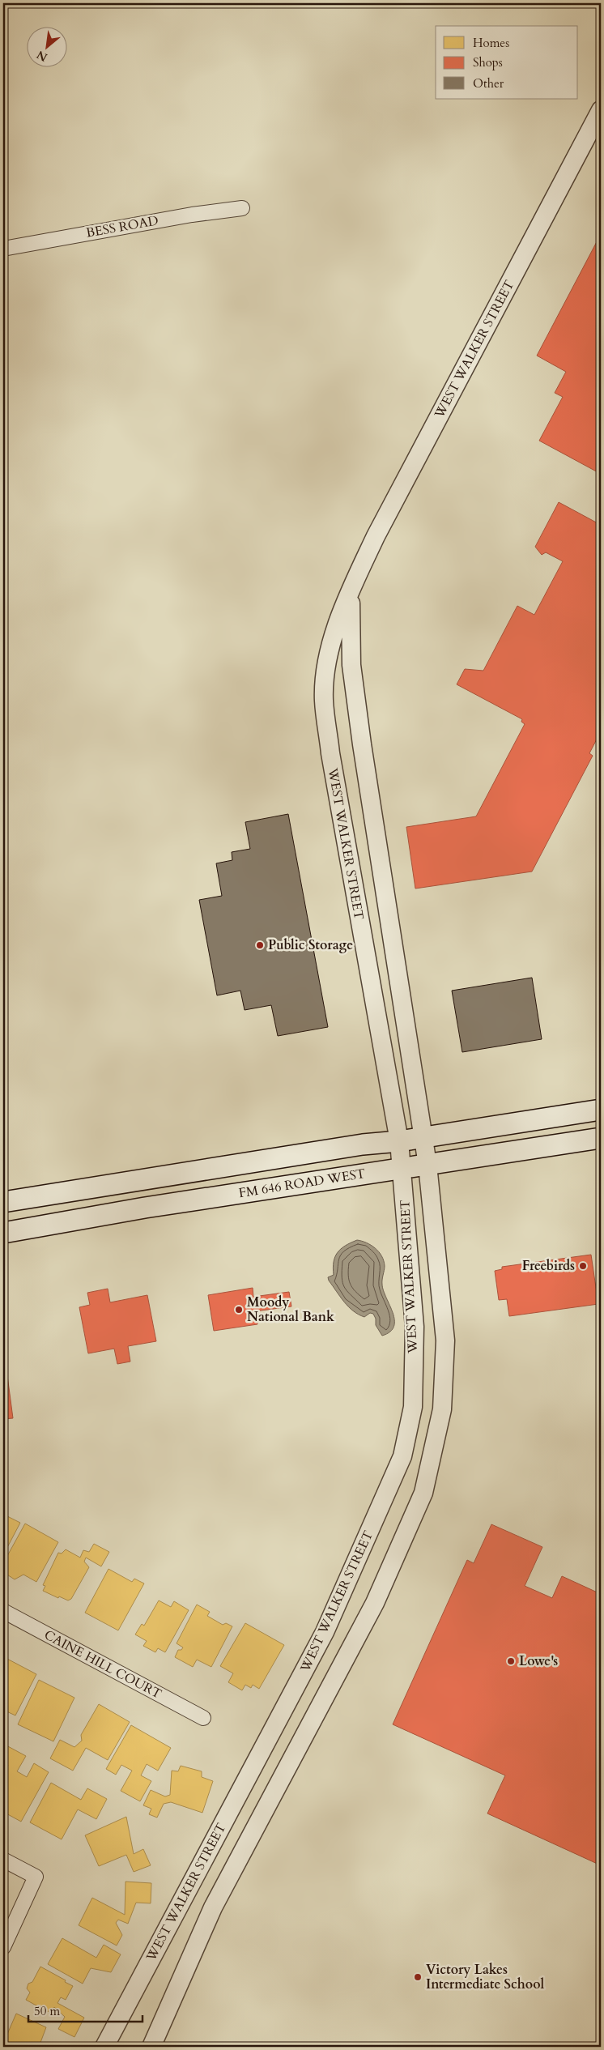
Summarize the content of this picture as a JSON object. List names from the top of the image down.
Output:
{
  "streets": {
    "main road": ["FM 646 ROAD WEST"],
    "street": ["BESS ROAD", "WEST WALKER STREET", "CAINE HILL COURT"]
  },
  "crossings": [
    ["WEST WALKER STREET", "FM 646 ROAD WEST"]
  ],
  "places": [
    "Public Storage",
    "Freebirds",
    "Moody National Bank",
    "Lowe's",
    "Victory Lakes Intermediate School"
  ],
  "legend": ["Homes", "Shops", "Other"],
  "scale_bar": "50 m",
  "north": "bottom left"
}
